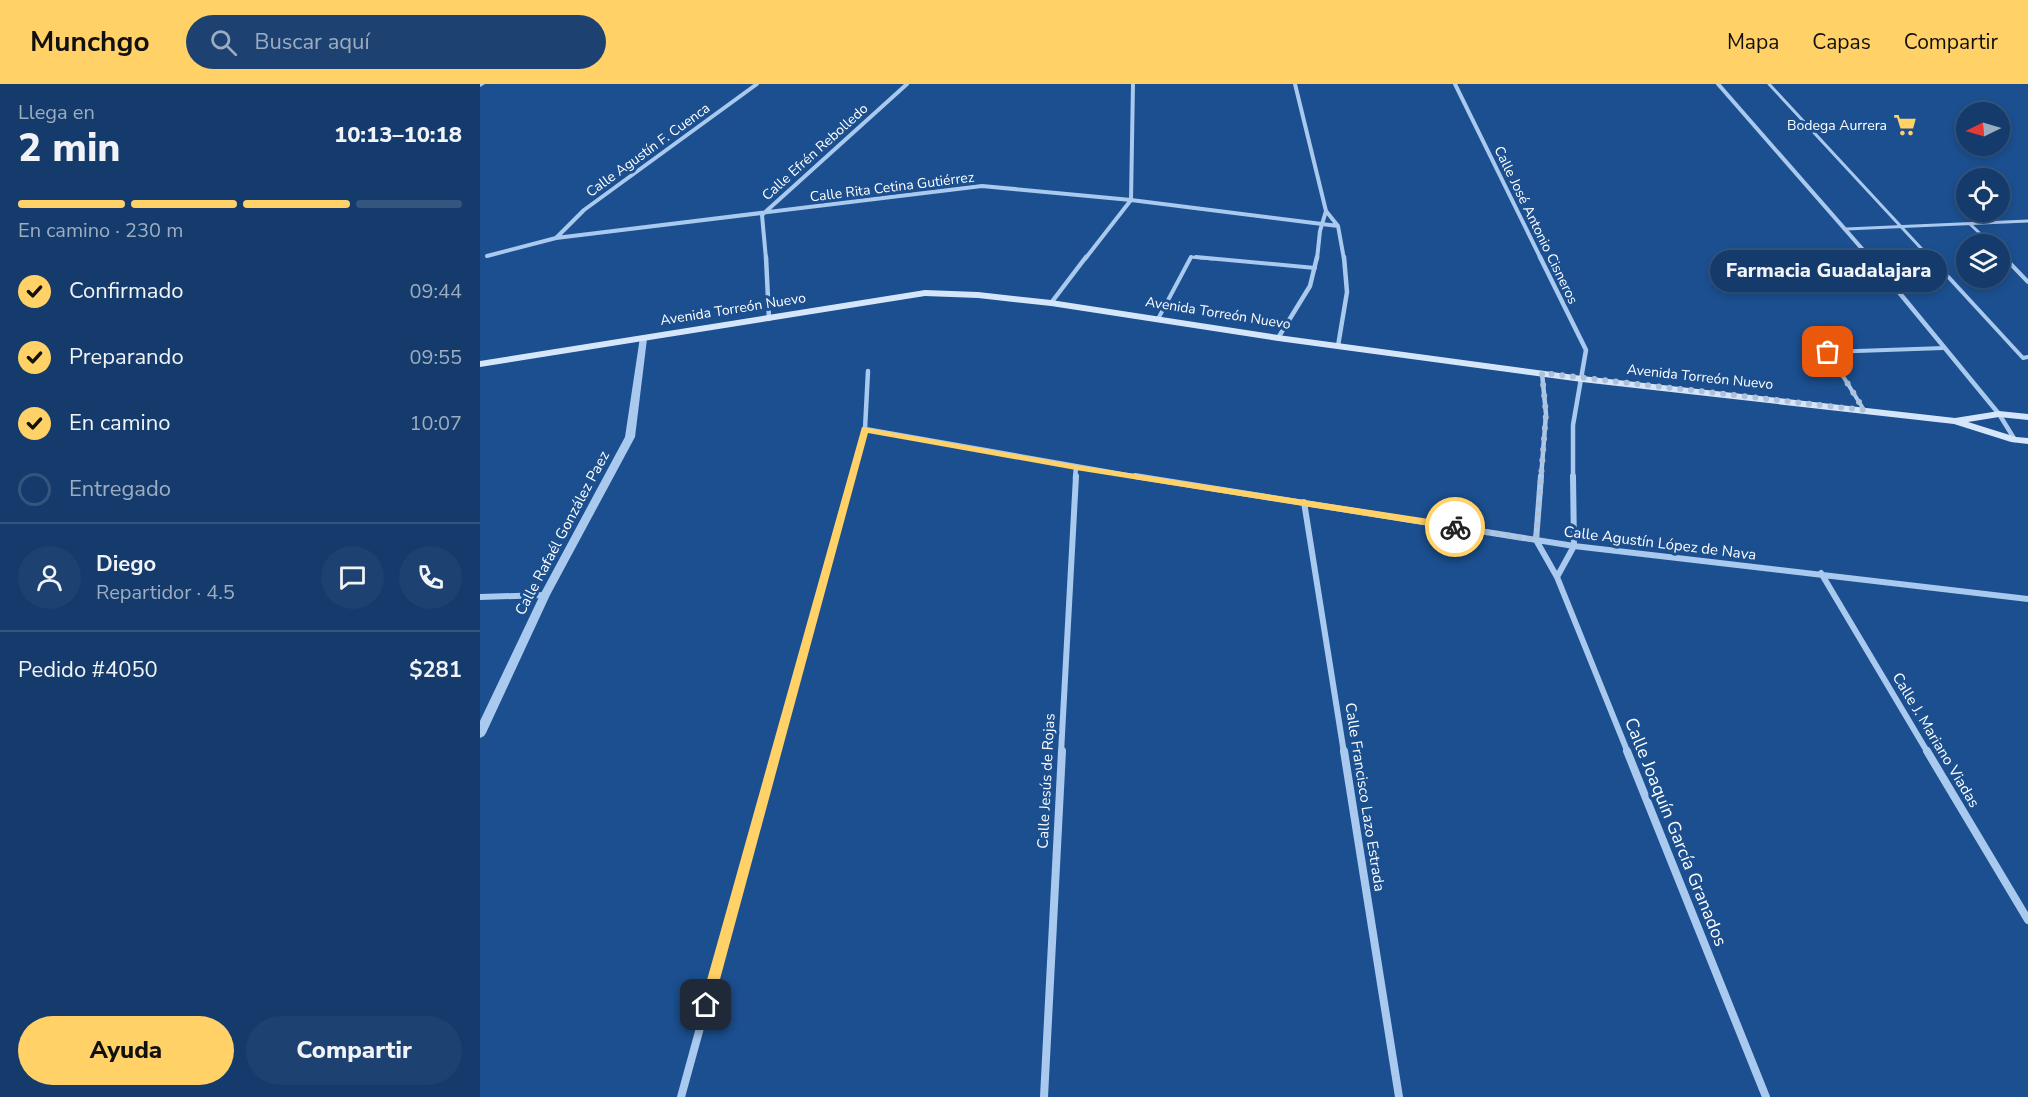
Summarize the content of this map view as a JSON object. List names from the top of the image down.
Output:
{
  "streets": {
    "main road": ["Avenida Torreón Nuevo"],
    "street": [
      "Calle Agustín F. Cuenca",
      "Calle Efrén Rebolledo",
      "Calle Rita Cetina Gutiérrez",
      "Calle José Antonio Cisneros",
      "Calle Rafaél González Paez",
      "Calle Agustín López de Nava",
      "Calle J. Mariano Viadas",
      "Calle Jesús de Rojas",
      "Calle Francisco Lazo Estrada",
      "Calle Joaquín García Granados"
    ]
  },
  "crossings": [
    ["Calle Agustín F. Cuenca", "Calle Rita Cetina Gutiérrez"],
    ["Calle Efrén Rebolledo", "Calle Rita Cetina Gutiérrez"],
    ["Calle Efrén Rebolledo", "Avenida Torreón Nuevo"],
    ["Calle José Antonio Cisneros", "Avenida Torreón Nuevo"],
    ["Avenida Torreón Nuevo", "Calle Rafaél González Paez"],
    ["Calle Agustín López de Nava", "Calle J. Mariano Viadas"],
    ["Calle Agustín López de Nava", "Calle Jesús de Rojas"],
    ["Calle Agustín López de Nava", "Calle Francisco Lazo Estrada"],
    ["Calle Agustín López de Nava", "Calle Joaquín García Granados"]
  ],
  "places": {
    "supermarket": ["Bodega Aurrera"],
    "other": ["Farmacia Guadalajara"]
  },
  "north": "left",
  "page": {
    "header": "Munchgo",
    "search": "Buscar aquí",
    "nav": ["Mapa", "Capas", "Compartir"],
    "heading": ["2 min", "Llega en", "10:13–10:18"],
    "panel": [
      "Diego",
      "Repartidor · 4.5",
      "Pedido #4050",
      "$281"
    ],
    "bar": "En camino · 230 m",
    "bubble": "Farmacia Guadalajara",
    "list": [
      ["Confirmado", "09:44"],
      ["Preparando", "09:55"],
      ["En camino", "10:07"],
      "Entregado"
    ],
    "buttons": ["Ayuda", "Compartir"]
  }
}
